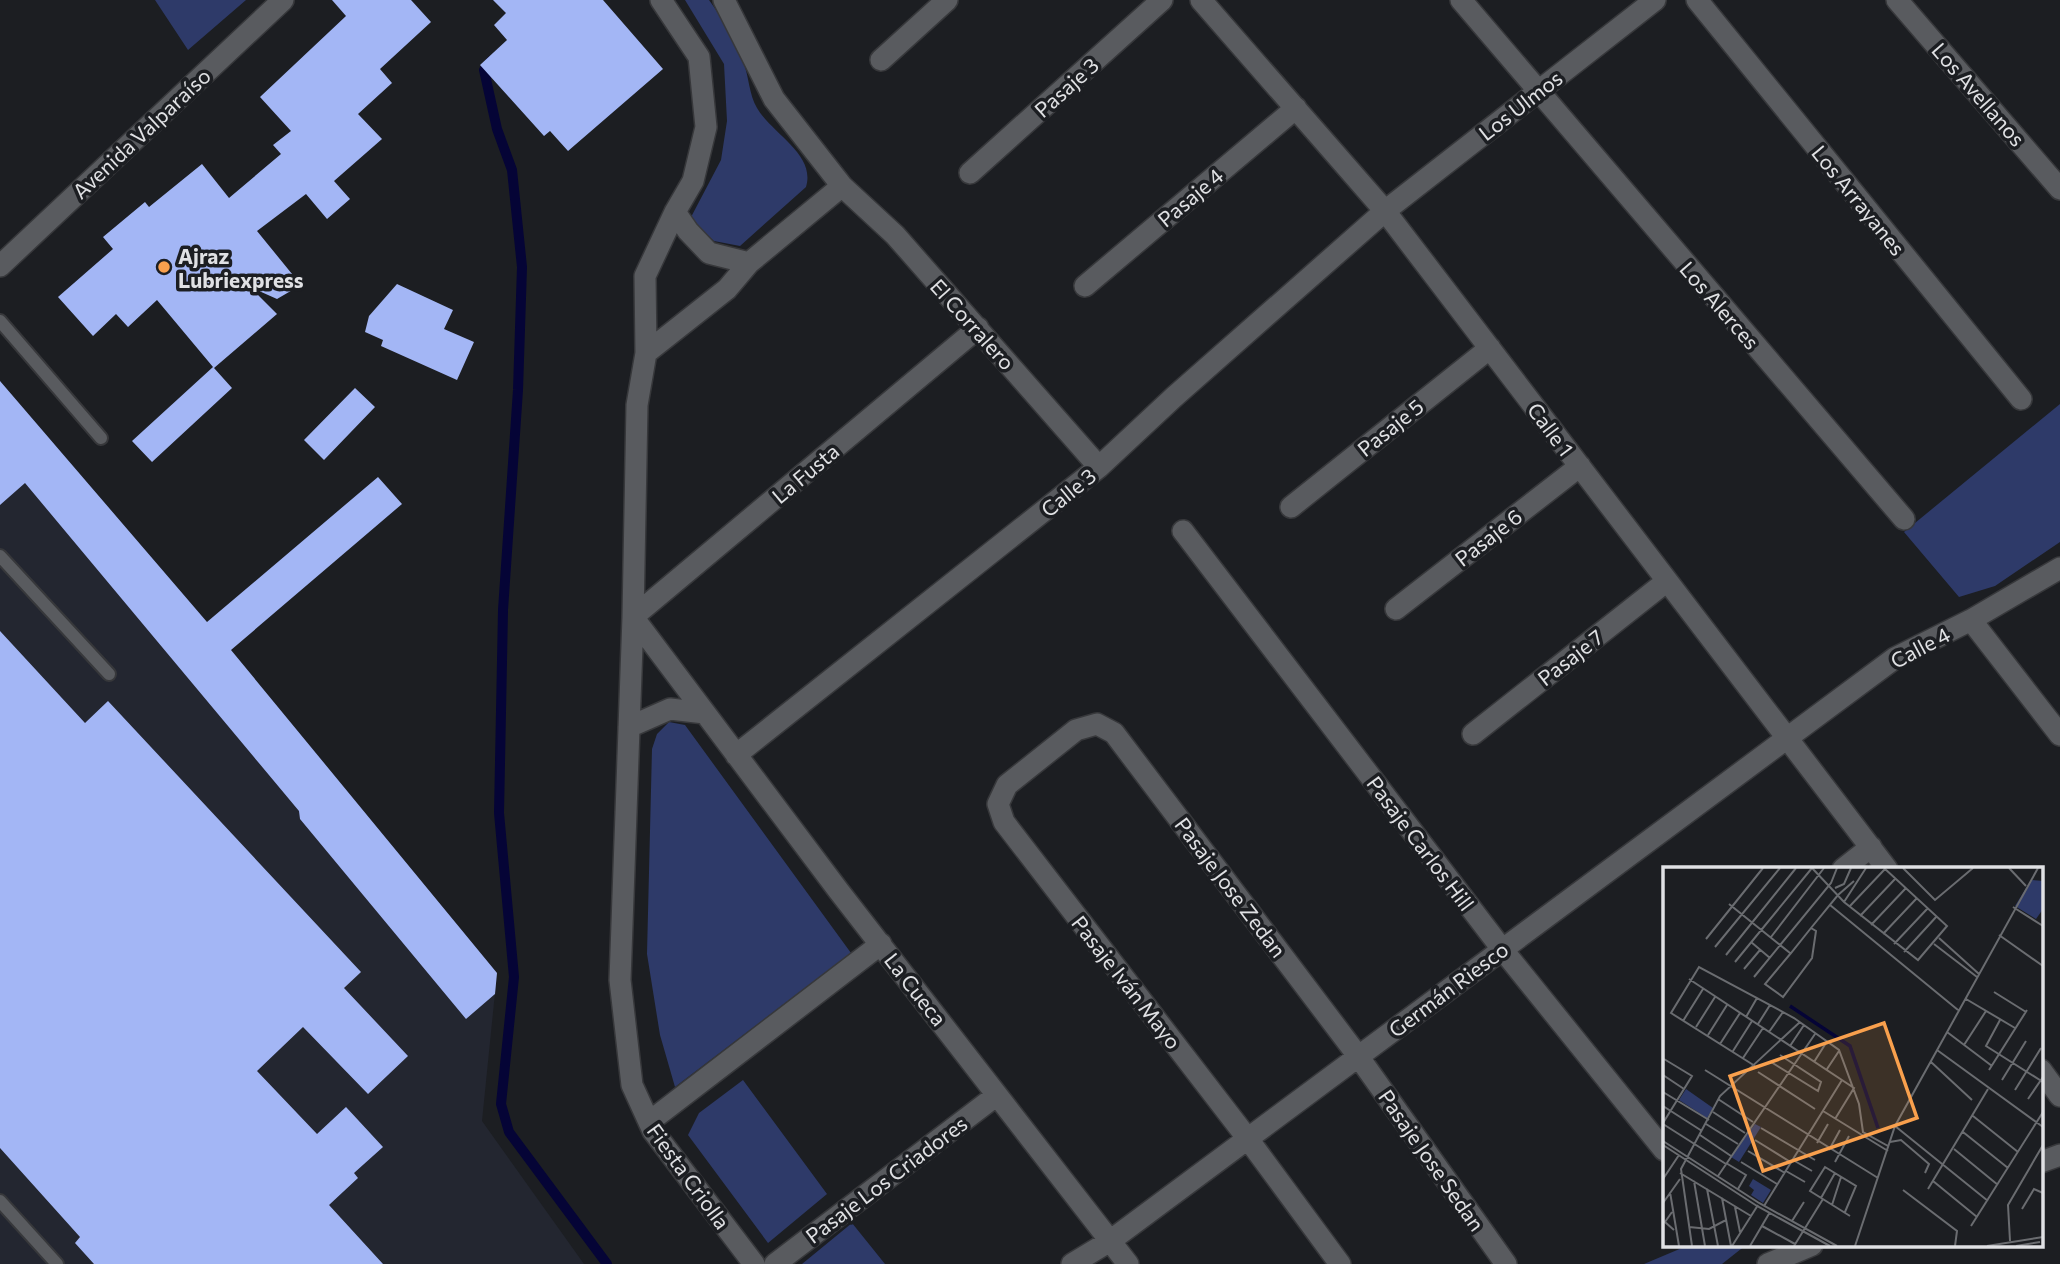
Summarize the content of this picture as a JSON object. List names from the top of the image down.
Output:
{
  "streets": {
    "street": [
      "Pasaje 3",
      "Los Avellanos",
      "Los Ulmos",
      "Avenida Valparaíso",
      "Pasaje 4",
      "Los Arrayanes",
      "Los Alerces",
      "El Corralero",
      "Pasaje 5",
      "Calle 1",
      "La Fusta",
      "Calle 3",
      "Pasaje 6",
      "Calle 4",
      "Pasaje 7",
      "Pasaje Carlos Hill",
      "Pasaje Jose Zedan",
      "Pasaje Iván Mayo",
      "La Cueca",
      "Germán Riesco",
      "Pasaje Jose Sedan",
      "Fiesta Criolla",
      "Pasaje Los Criadores"
    ]
  },
  "crossings": [
    ["Los Ulmos", "Los Alerces"],
    ["Los Ulmos", "Calle 1"],
    ["Los Ulmos", "Calle 3"],
    ["Pasaje 4", "Calle 1"],
    ["El Corralero", "La Fusta"],
    ["El Corralero", "Calle 3"],
    ["Pasaje 5", "Calle 1"],
    ["Calle 1", "Calle 3"],
    ["Calle 1", "Pasaje 6"],
    ["Calle 1", "Calle 4"],
    ["Calle 1", "Pasaje 7"],
    ["Calle 1", "Germán Riesco"],
    ["La Fusta", "La Cueca"],
    ["La Fusta", "Fiesta Criolla"],
    ["Calle 3", "La Cueca"],
    ["Calle 4", "Germán Riesco"],
    ["Pasaje Carlos Hill", "Germán Riesco"],
    ["Pasaje Jose Zedan", "Pasaje Iván Mayo"],
    ["Pasaje Jose Zedan", "Germán Riesco"],
    ["Pasaje Jose Zedan", "Pasaje Jose Sedan"],
    ["Pasaje Iván Mayo", "Germán Riesco"],
    ["La Cueca", "Germán Riesco"],
    ["La Cueca", "Fiesta Criolla"],
    ["La Cueca", "Pasaje Los Criadores"],
    ["Germán Riesco", "Pasaje Jose Sedan"]
  ],
  "places": ["Ajraz Lubriexpress"]
}
